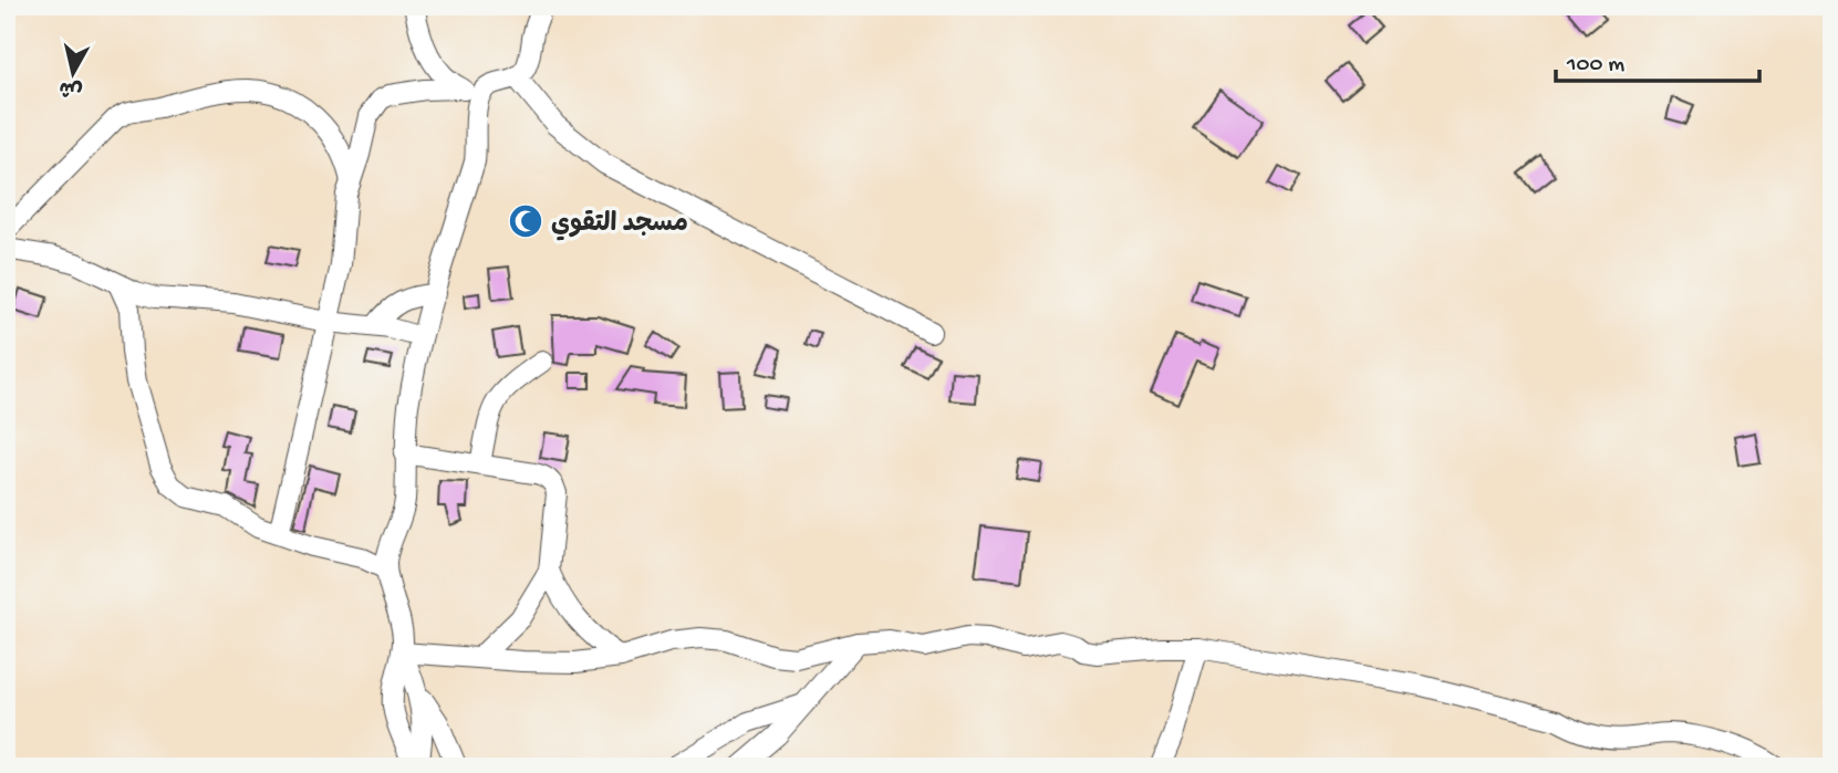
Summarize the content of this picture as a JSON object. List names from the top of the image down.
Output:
{
  "places": {
    "mosque": ["مسجد التقوي"]
  },
  "scale_bar": "100 m",
  "north": "bottom"
}
